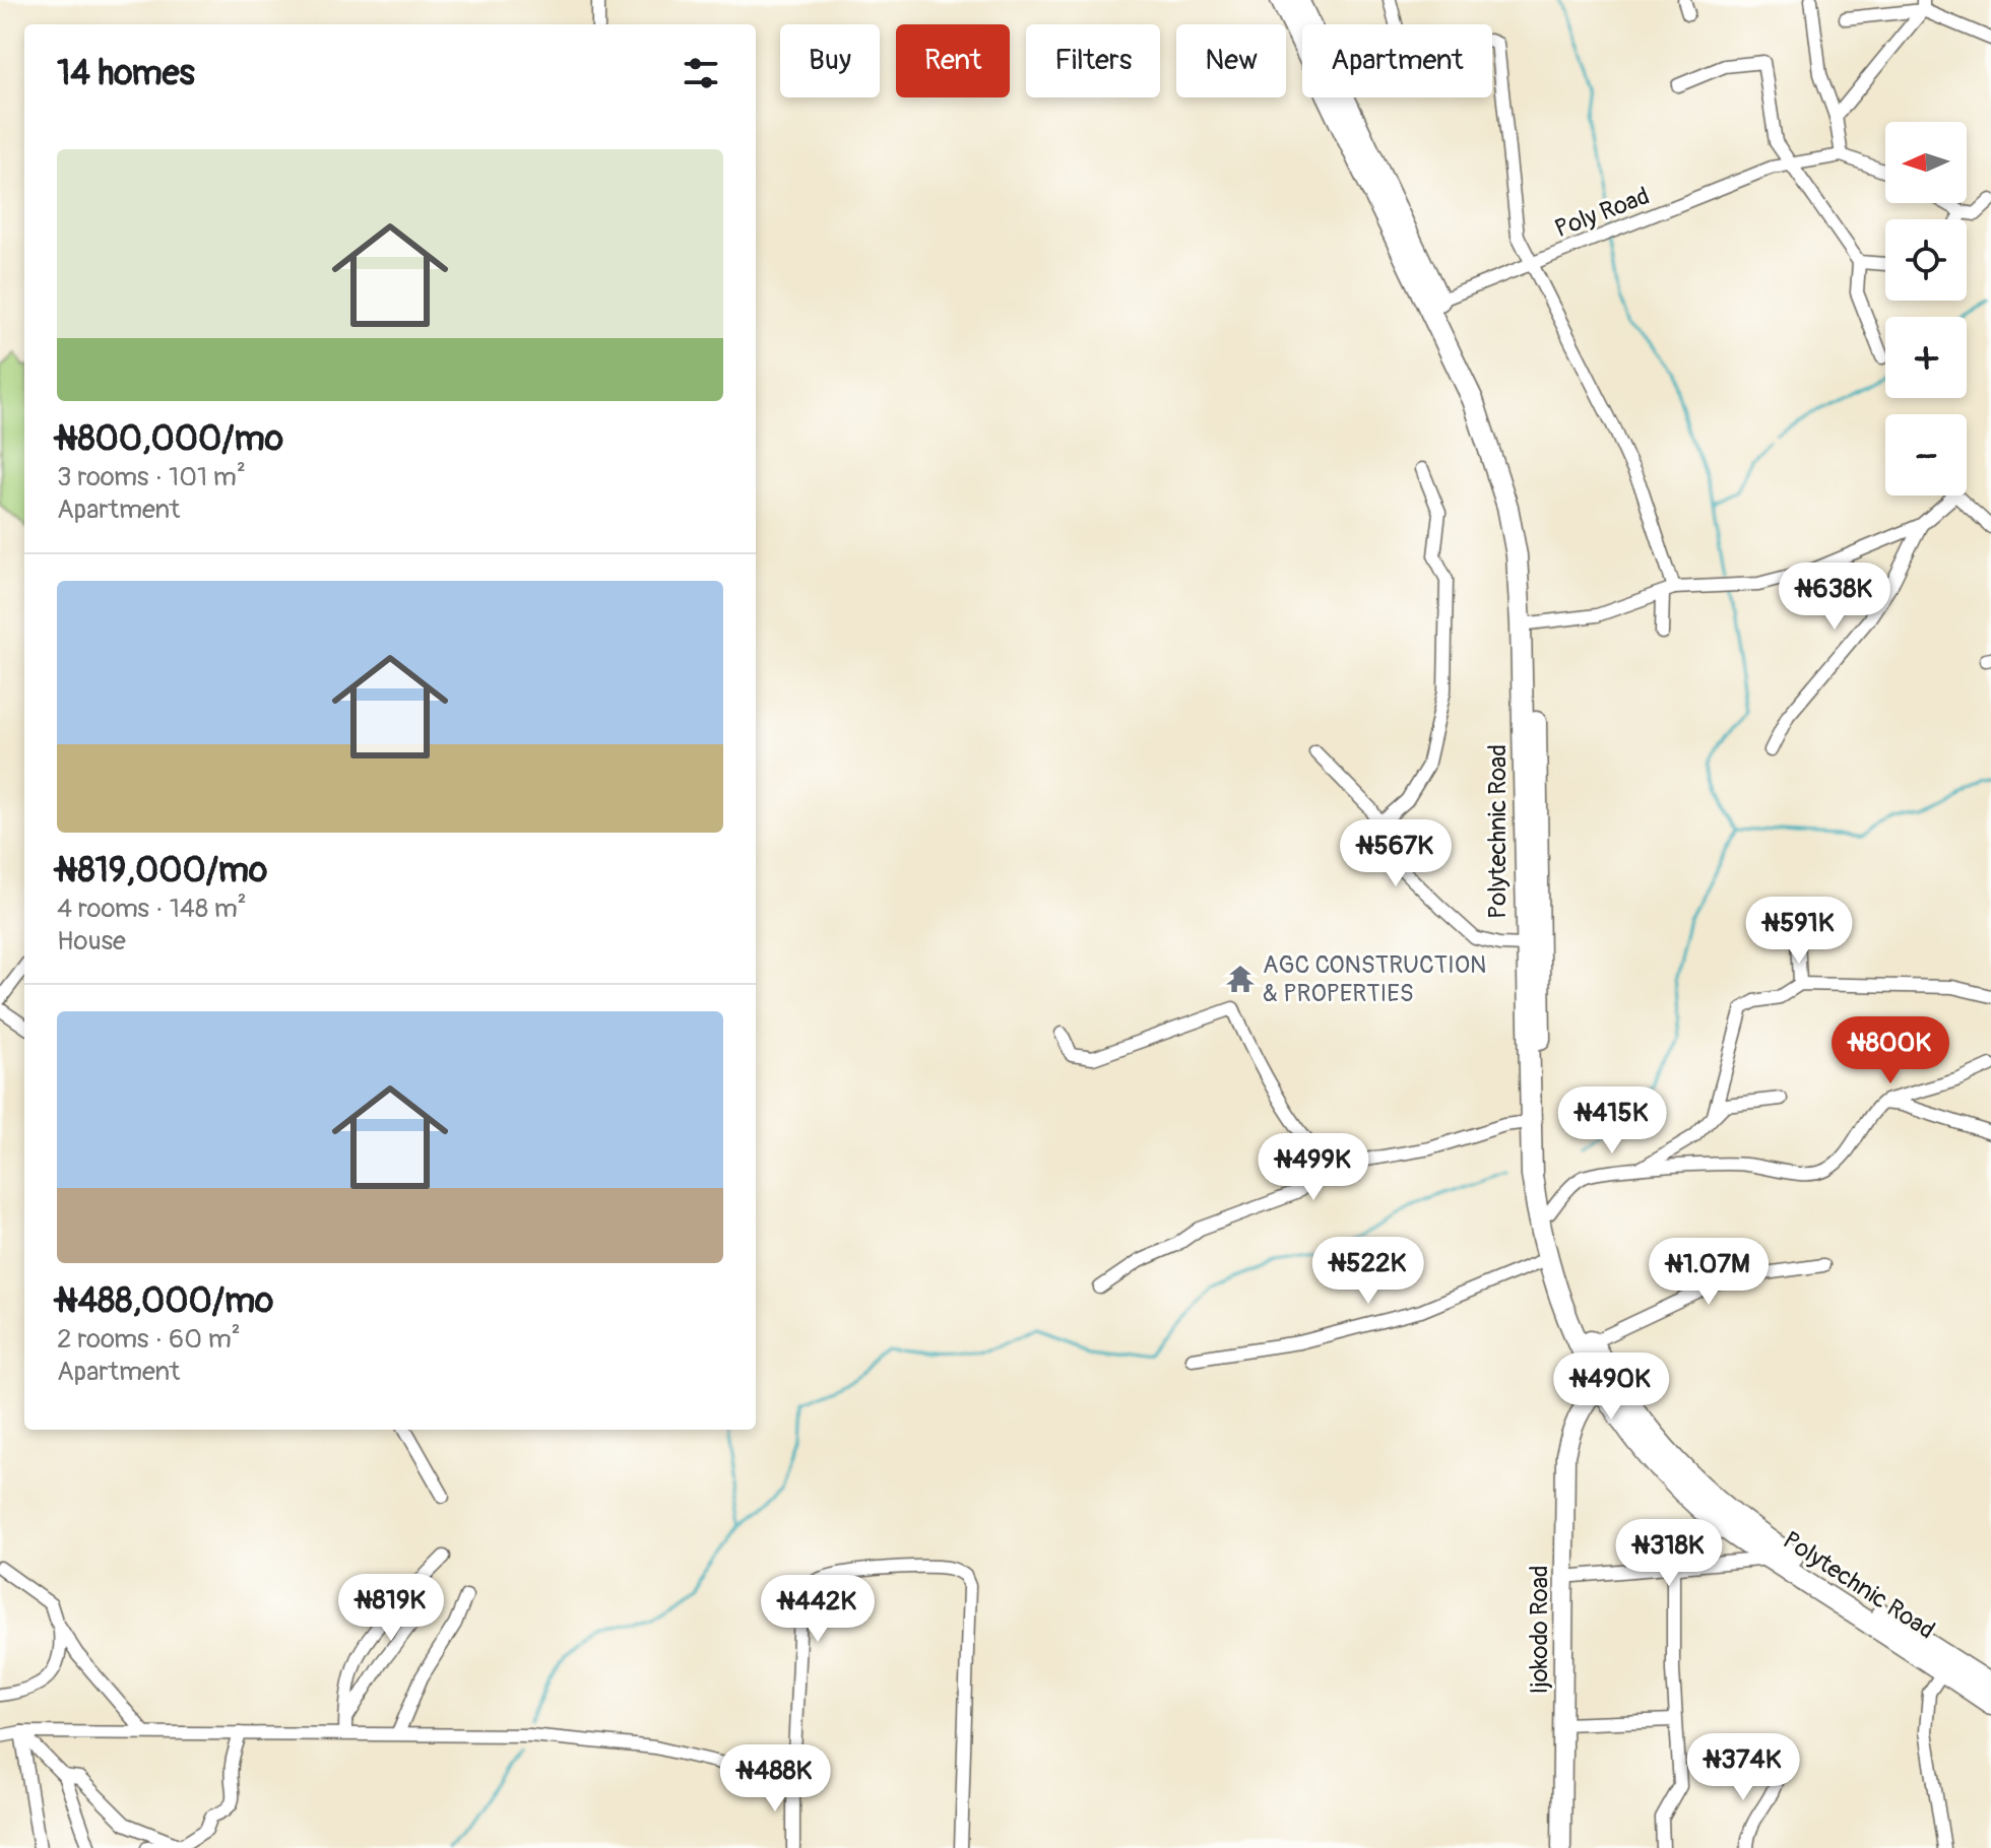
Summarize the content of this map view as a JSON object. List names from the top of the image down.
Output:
{
  "streets": {
    "main road": ["Polytechnic Road", "Ijokodo Road"],
    "street": ["Poly Road"]
  },
  "crossings": [
    ["Poly Road", "Polytechnic Road"],
    ["Polytechnic Road", "Ijokodo Road"]
  ],
  "places": {
    "temple": ["AGC CONSTRUCTION & PROPERTIES"]
  },
  "north": "left",
  "page": {
    "chip": [
      "Buy",
      "Rent",
      "Filters",
      "New",
      "Apartment"
    ],
    "heading": "14 homes",
    "map_buttons": ["+", "−"],
    "list": [
      {
        "name": "₦800,000/mo",
        "note": "3 rooms · 101 m² · Apartment"
      },
      {
        "name": "₦819,000/mo",
        "note": "4 rooms · 148 m² · House"
      },
      {
        "name": "₦488,000/mo",
        "note": "2 rooms · 60 m² · Apartment"
      }
    ],
    "price": [
      "₦638K",
      "₦567K",
      "₦591K",
      "₦800K",
      "₦415K",
      "₦499K",
      "₦522K",
      "₦1.07M",
      "₦490K",
      "₦318K",
      "₦819K",
      "₦442K",
      "₦374K",
      "₦488K"
    ]
  }
}
